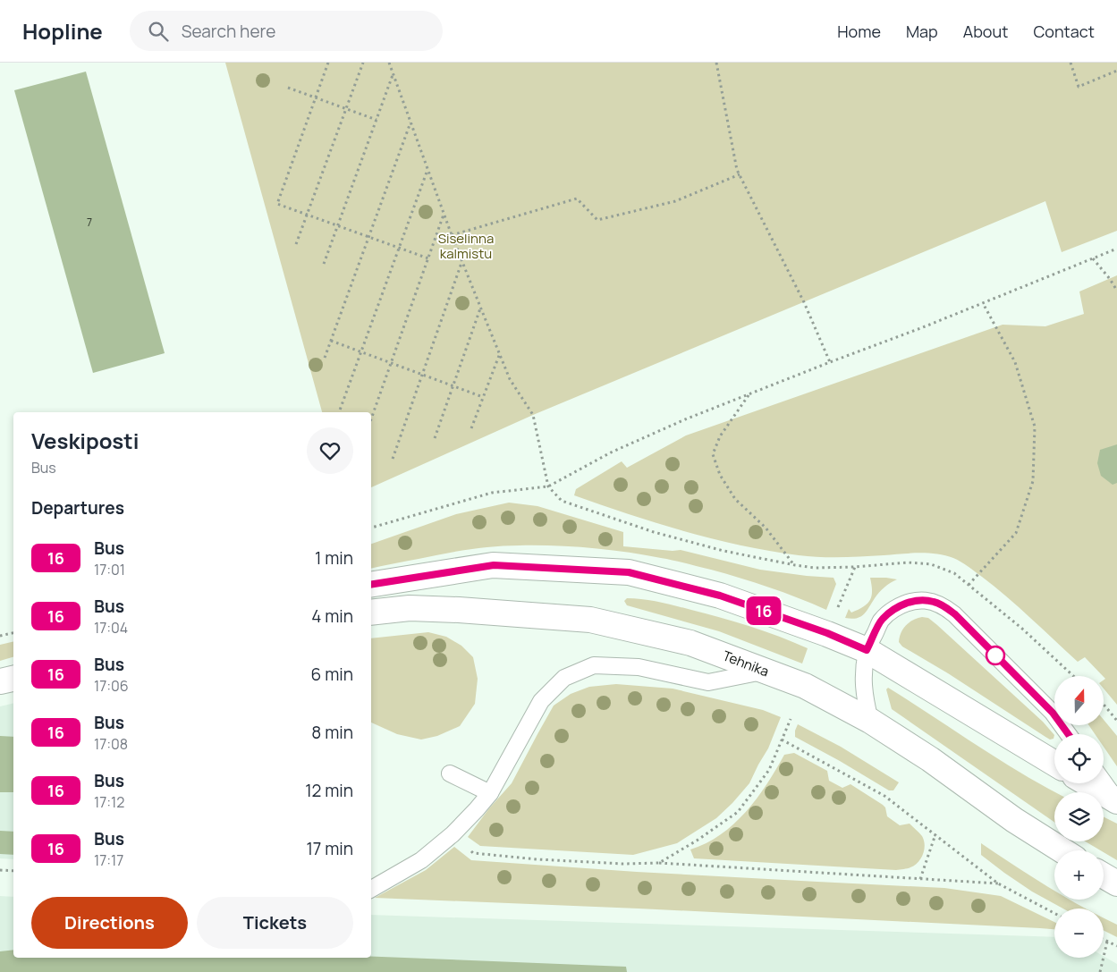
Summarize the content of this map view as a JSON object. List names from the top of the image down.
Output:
{
  "streets": {
    "main road": ["Tehnika"]
  },
  "parks": ["Siselinna kalmistu"],
  "lines": ["bus line 16"],
  "house_numbers": ["7"],
  "north": "top",
  "page": {
    "header": "Hopline",
    "search": "Search here",
    "nav": [
      "Home",
      "Map",
      "About",
      "Contact"
    ],
    "on_map": "16",
    "heading": [
      ["Veskiposti", "Bus"],
      "Departures"
    ],
    "list": [
      {
        "mark": "16",
        "name": "Bus",
        "note": "17:01",
        "value": "1 min"
      },
      {
        "mark": "16",
        "name": "Bus",
        "note": "17:04",
        "value": "4 min"
      },
      {
        "mark": "16",
        "name": "Bus",
        "note": "17:06",
        "value": "6 min"
      },
      {
        "mark": "16",
        "name": "Bus",
        "note": "17:08",
        "value": "8 min"
      },
      {
        "mark": "16",
        "name": "Bus",
        "note": "17:12",
        "value": "12 min"
      },
      {
        "mark": "16",
        "name": "Bus",
        "note": "17:17",
        "value": "17 min"
      }
    ],
    "map_buttons": ["+", "−"],
    "buttons": ["Directions", "Tickets"]
  }
}
